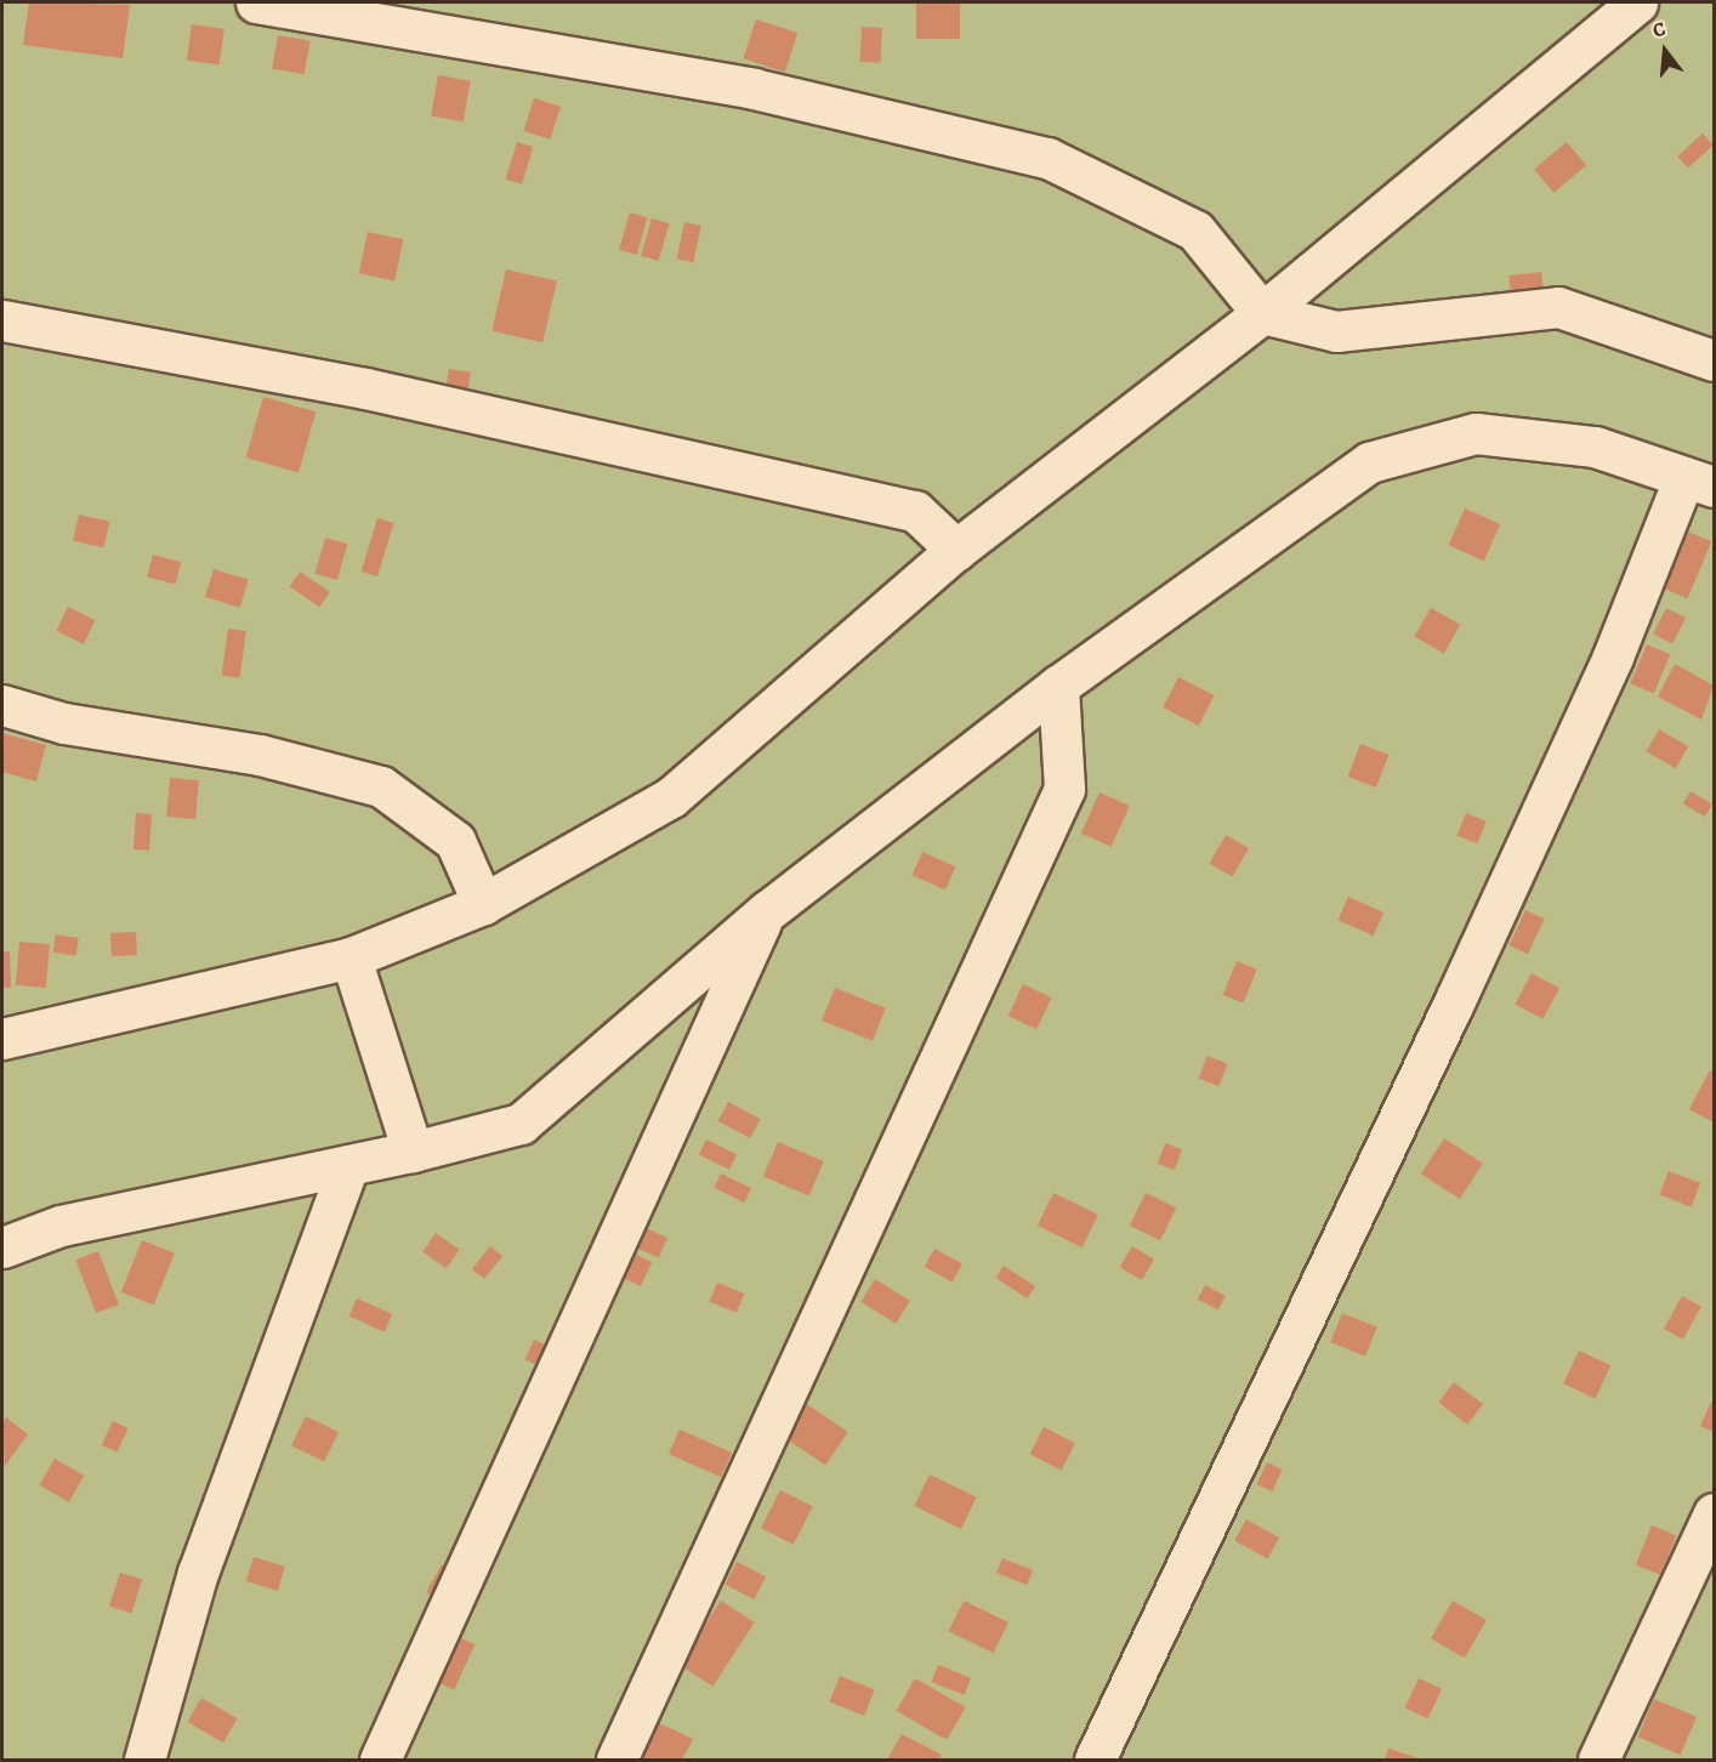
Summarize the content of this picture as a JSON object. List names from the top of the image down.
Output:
{
  "north": "top"
}
